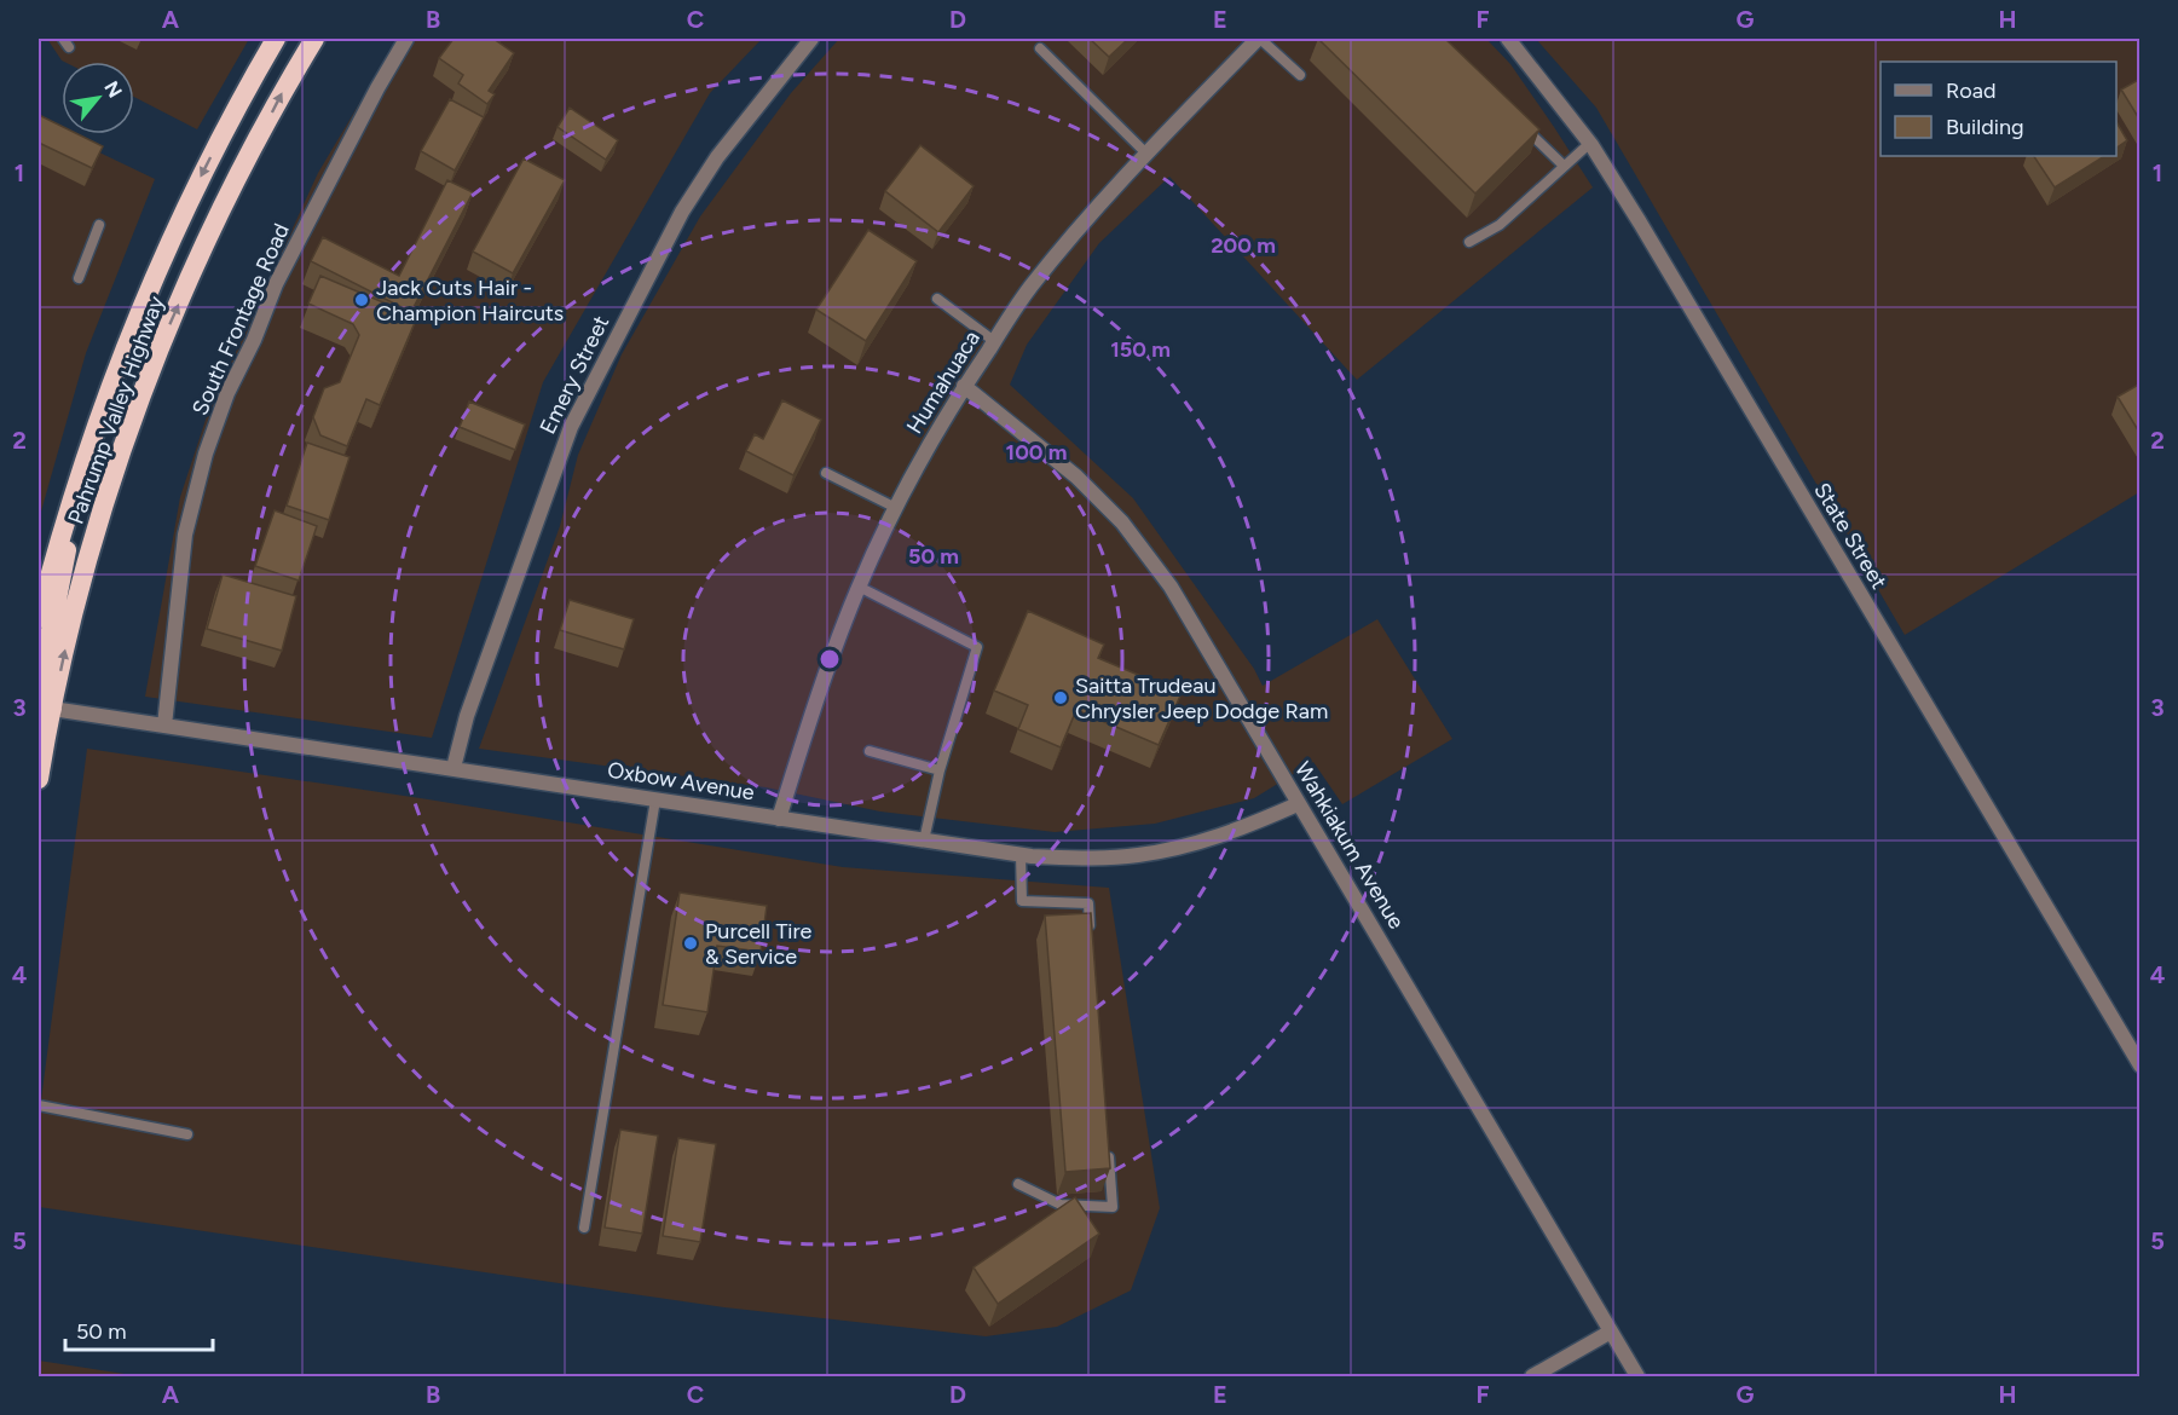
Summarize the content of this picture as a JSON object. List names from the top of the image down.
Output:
{
  "streets": {
    "highway": ["Pahrump Valley Highway"],
    "street": [
      "South Frontage Road",
      "Emery Street",
      "Humahuaca",
      "State Street",
      "Oxbow Avenue",
      "Wahkiakum Avenue"
    ]
  },
  "crossings": [
    ["South Frontage Road", "Oxbow Avenue"],
    ["Emery Street", "Oxbow Avenue"],
    ["Humahuaca", "Oxbow Avenue"],
    ["Humahuaca", "Wahkiakum Avenue"],
    ["Pahrump Valley Highway", "Oxbow Avenue"],
    ["Oxbow Avenue", "Wahkiakum Avenue"]
  ],
  "places": ["Jack Cuts Hair - Champion Haircuts", "Saitta Trudeau Chrysler Jeep Dodge Ram", "Purcell Tire & Service"],
  "legend": ["Road", "Building"],
  "scale_bar": "50 m",
  "north": "top right",
  "grid": {
    "columns": [
      "A",
      "B",
      "C",
      "D",
      "E",
      "F",
      "G",
      "H"
    ],
    "rows": [
      "1",
      "2",
      "3",
      "4",
      "5"
    ]
  },
  "rings": [
    "200 m",
    "150 m",
    "100 m",
    "50 m"
  ]
}
